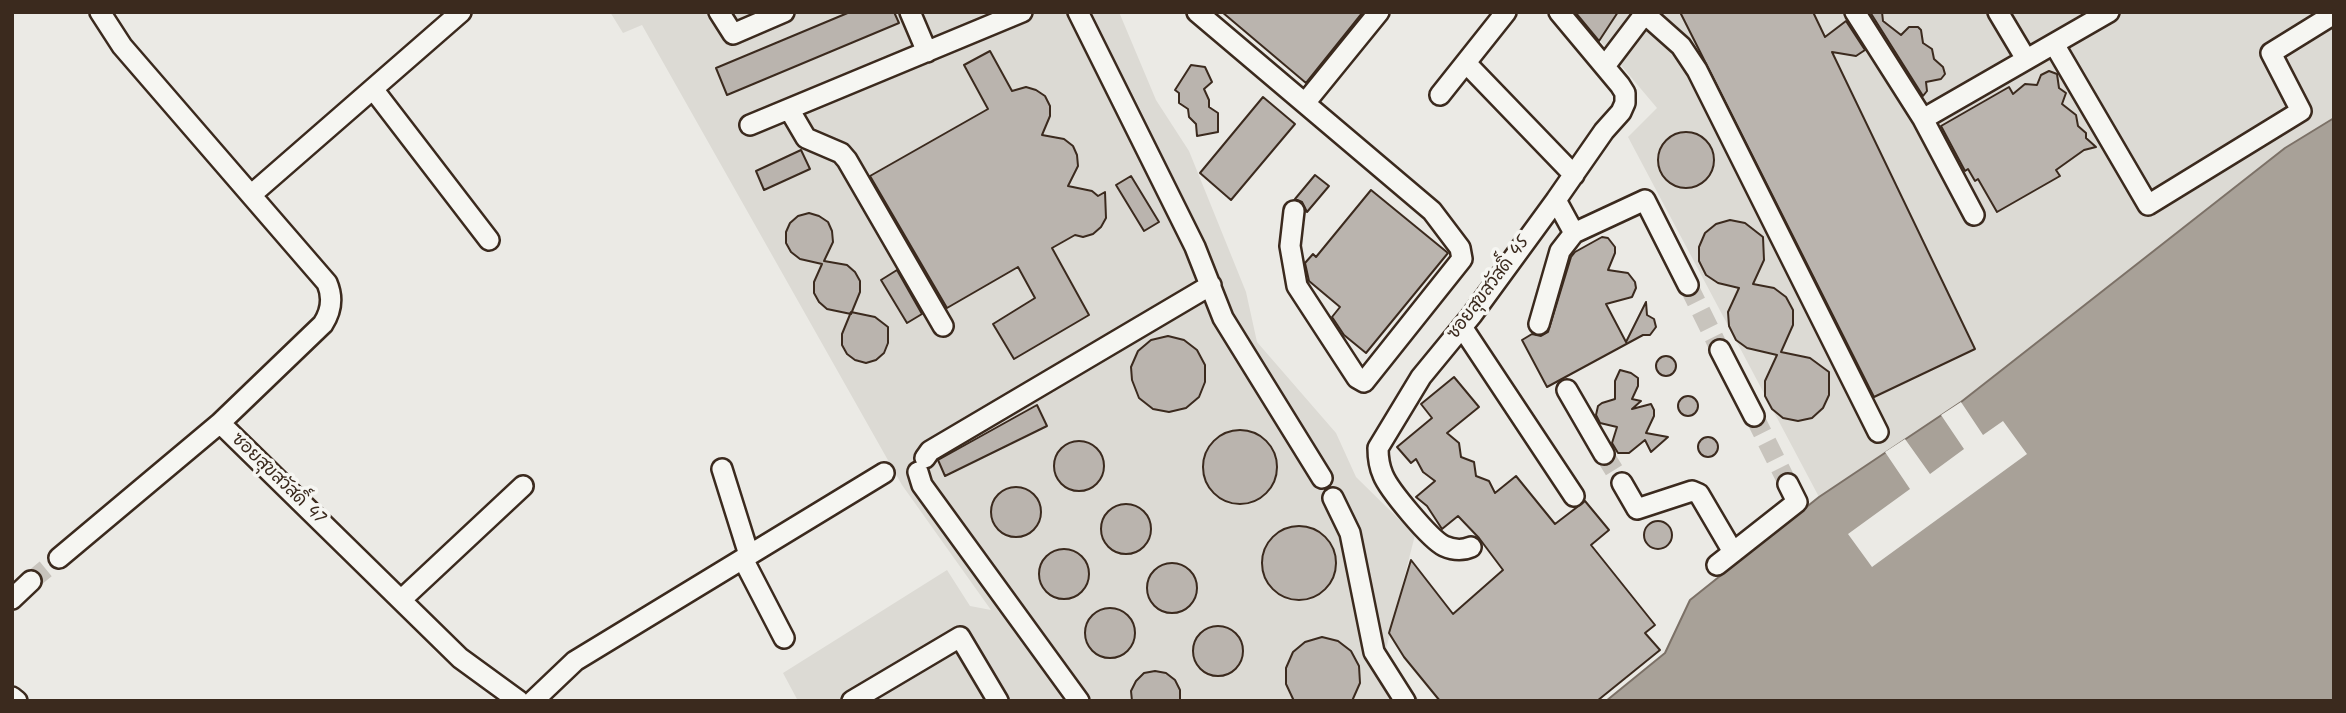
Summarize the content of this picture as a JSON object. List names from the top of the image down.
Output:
{
  "streets": {
    "street": ["ซอยสุขสวัสดิ์ 45", "ซอยสุขสวัสดิ์ 47"]
  }
}
